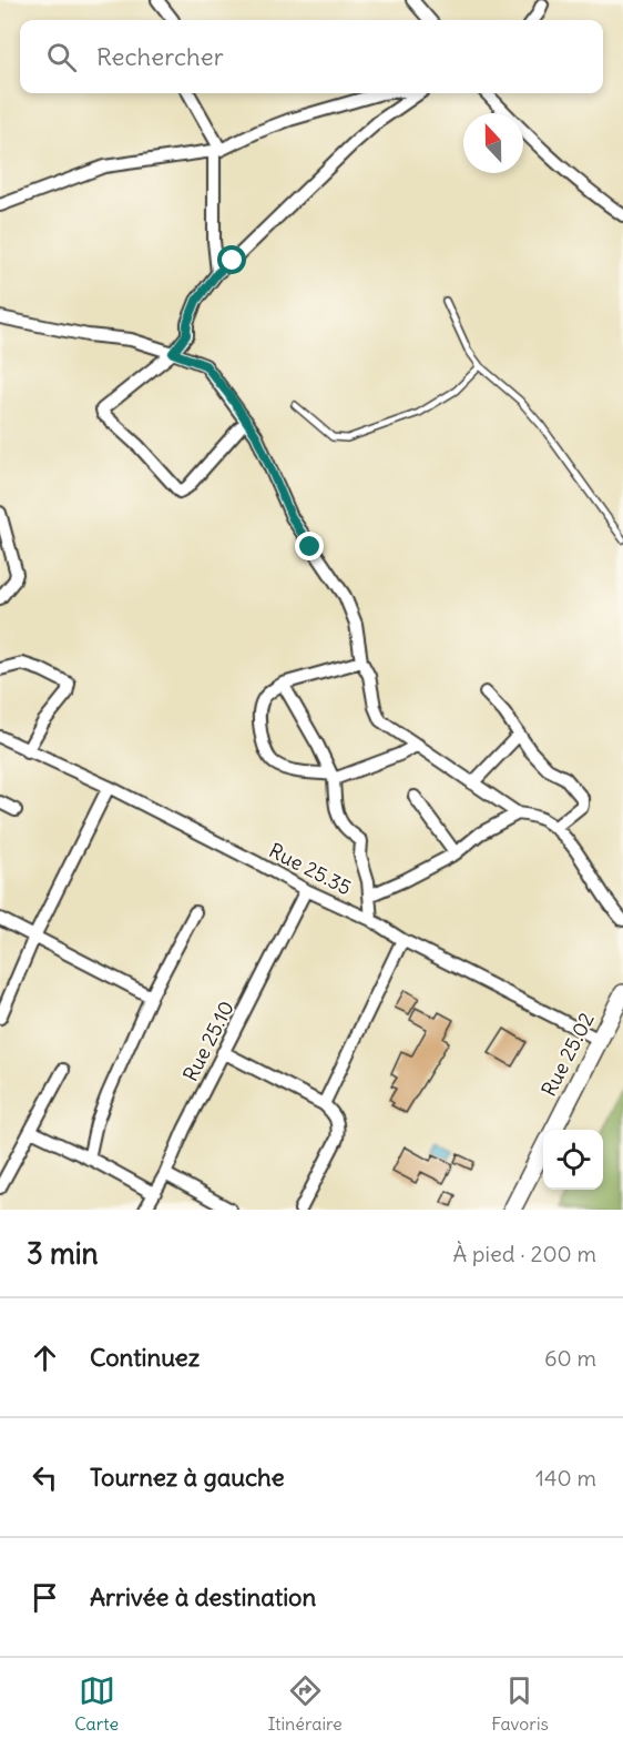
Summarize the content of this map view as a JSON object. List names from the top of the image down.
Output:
{
  "streets": {
    "main road": ["Rue 25.02"],
    "street": ["Rue 25.35", "Rue 25.10"]
  },
  "crossings": [
    ["Rue 25.35", "Rue 25.10"],
    ["Rue 25.35", "Rue 25.02"]
  ],
  "north": "top",
  "page": {
    "search": "Rechercher",
    "heading": ["3 min", "À pied · 200 m"],
    "list": [
      ["Continuez", "60 m"],
      ["Tournez à gauche", "140 m"],
      "Arrivée à destination"
    ],
    "nav": ["Carte", "Itinéraire", "Favoris"]
  }
}
